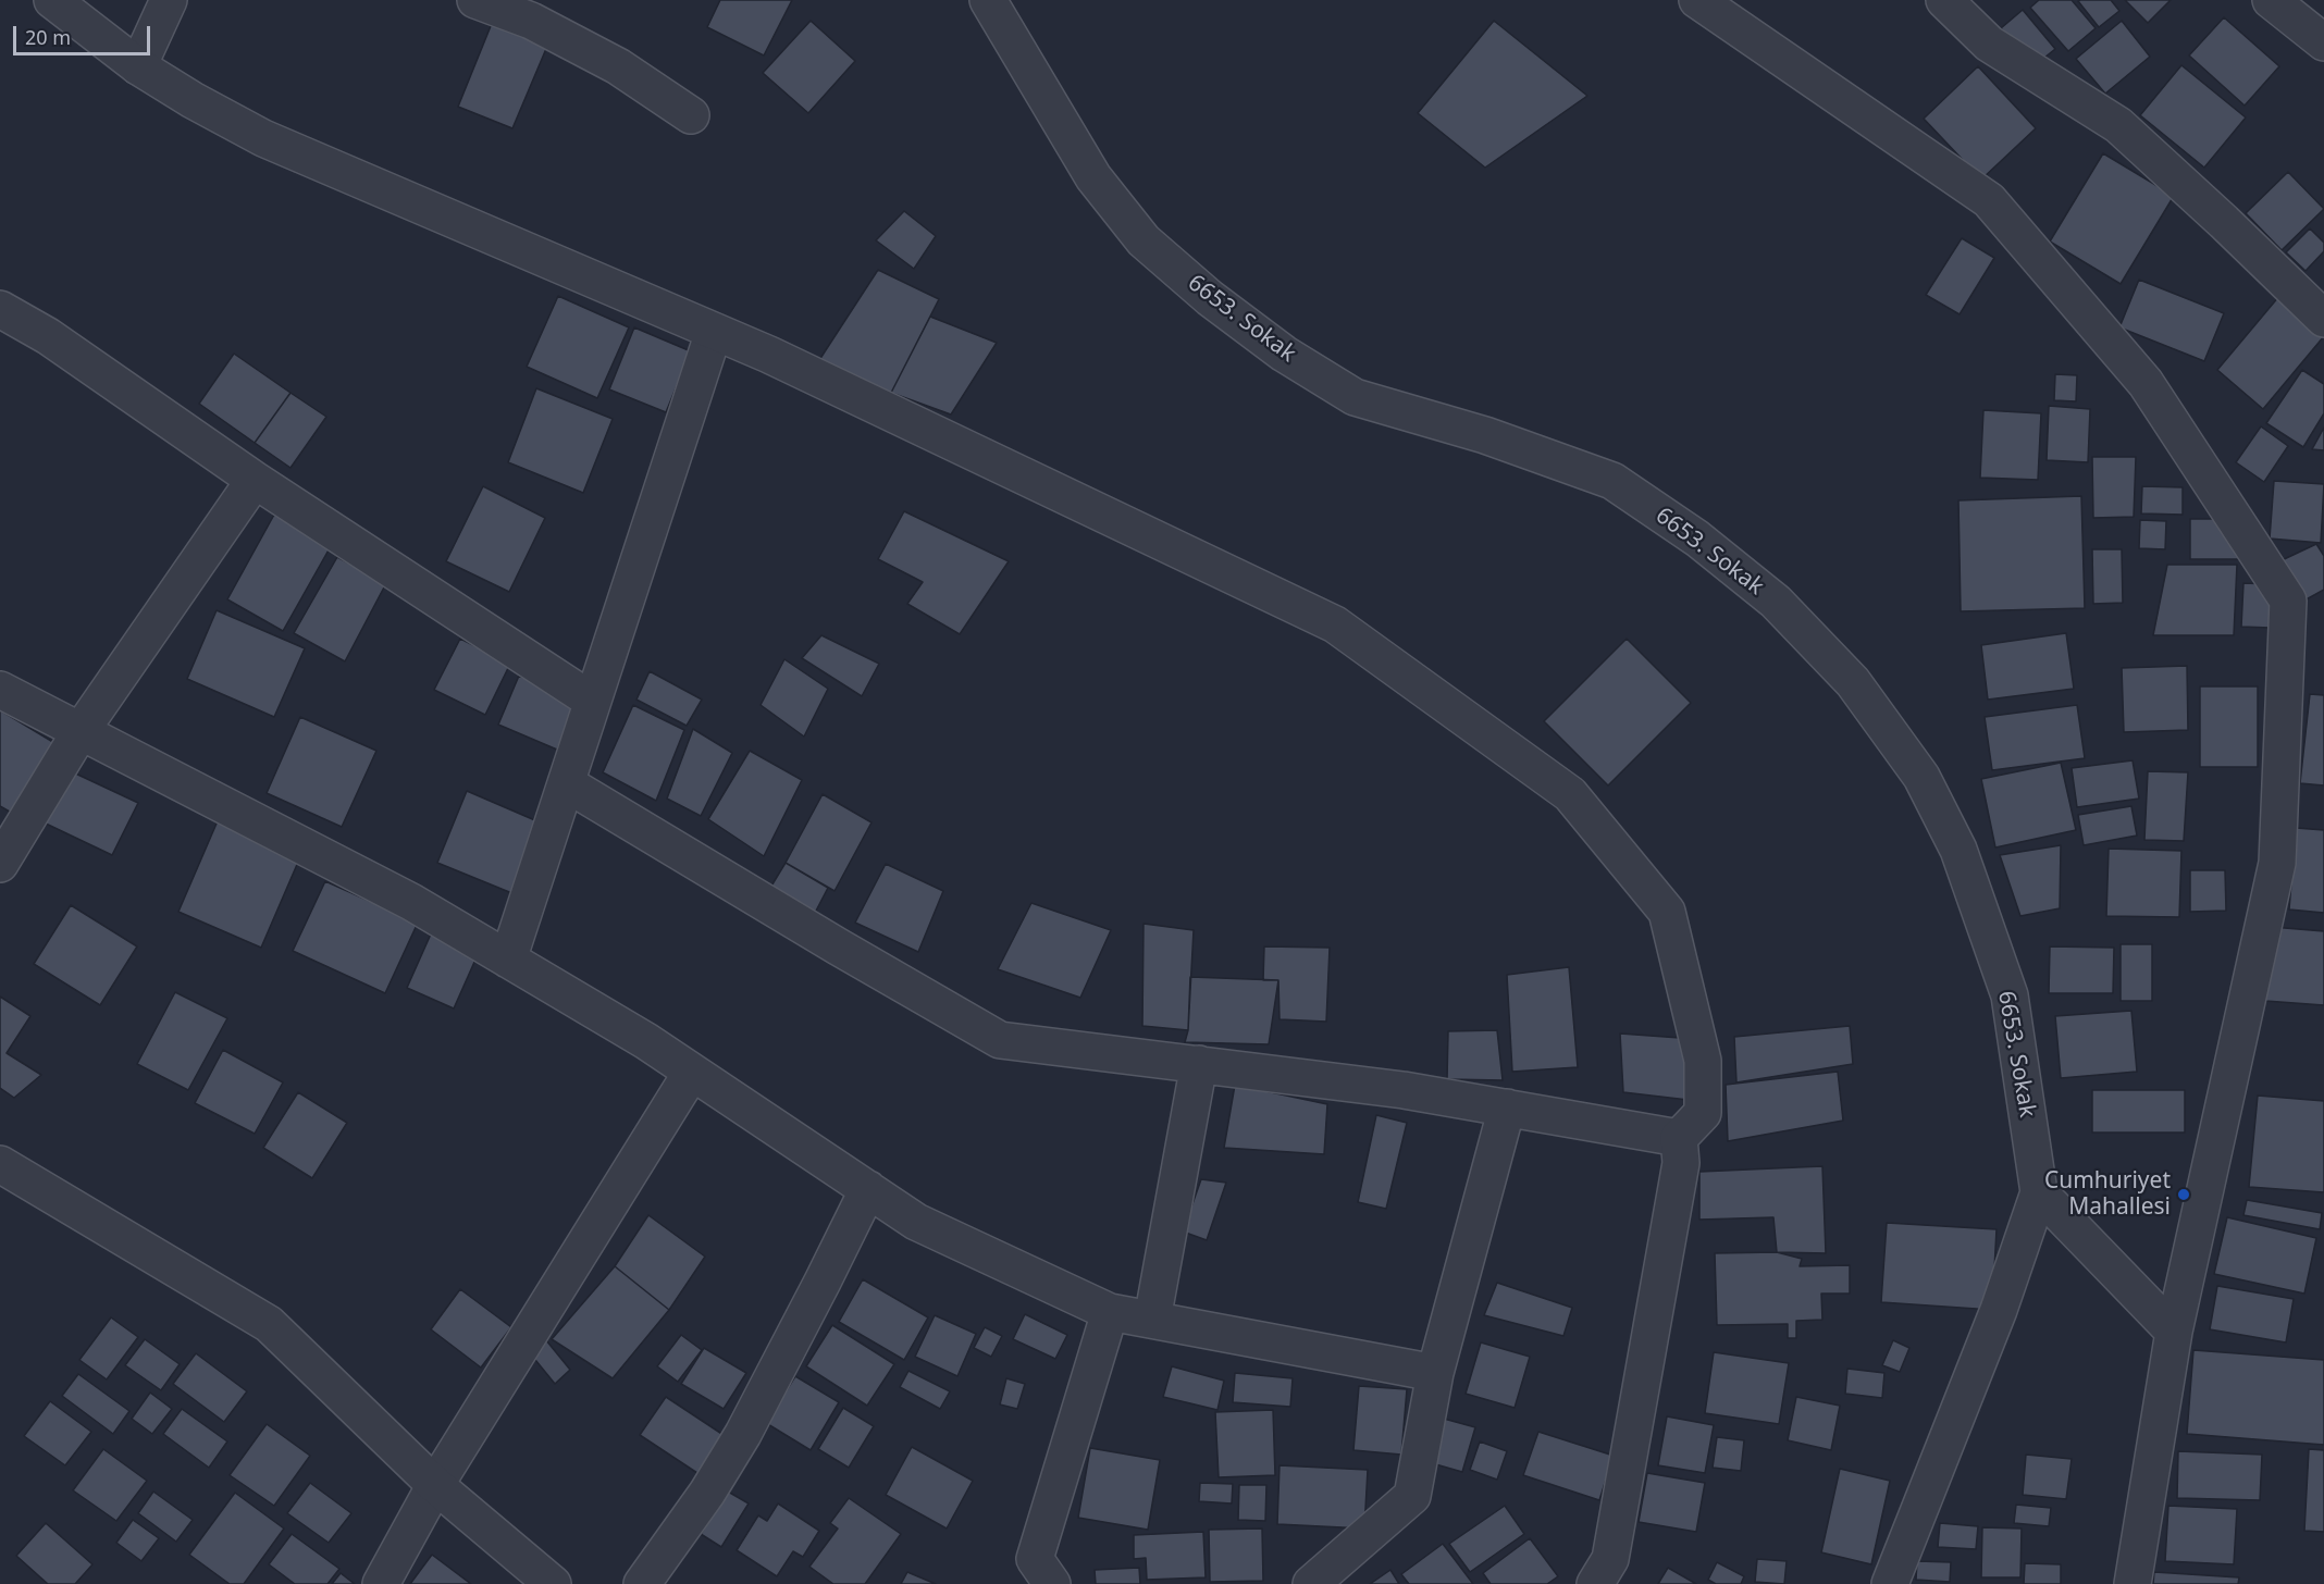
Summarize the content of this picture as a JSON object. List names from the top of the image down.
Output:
{
  "streets": {
    "street": ["6653. Sokak"]
  },
  "places": ["Cumhuriyet Mahallesi"],
  "scale_bar": "20 m"
}
